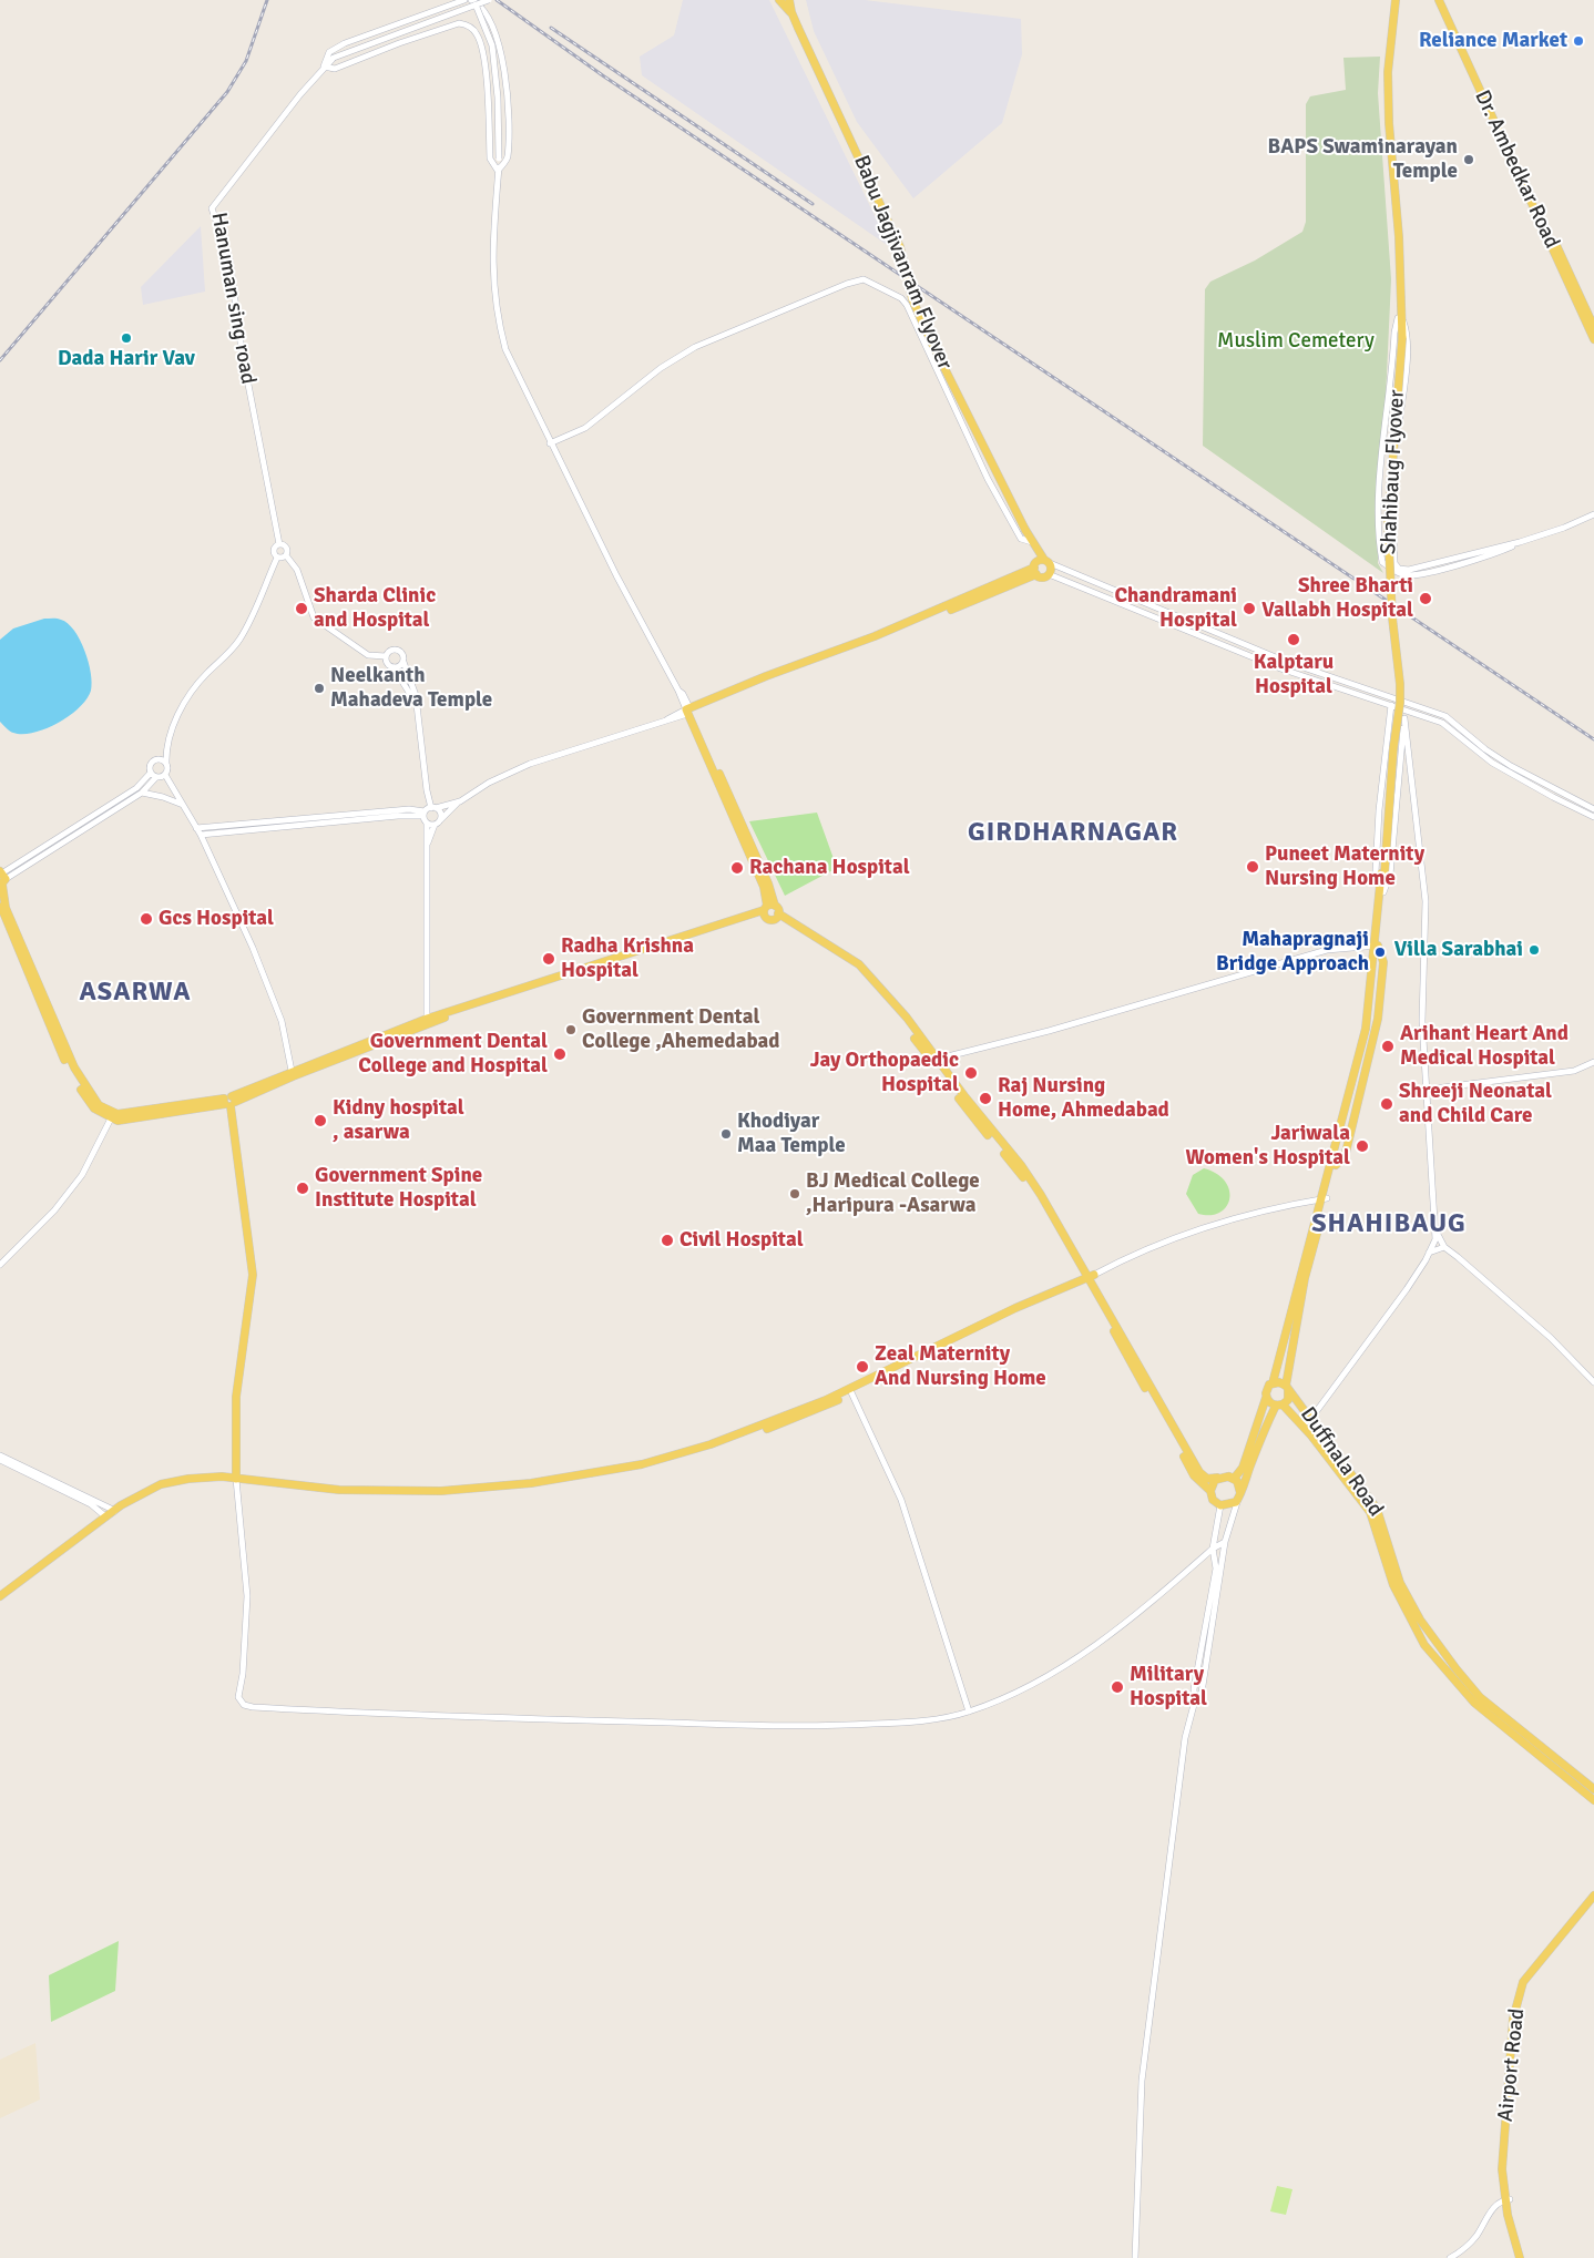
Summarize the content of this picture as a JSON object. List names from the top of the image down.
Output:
{
  "streets": {
    "main road": [
      "Dr. Ambedkar Road",
      "Babu Jagjivanram Flyover",
      "Shahibaug Flyover",
      "Duffnala Road",
      "Airport Road"
    ],
    "street": ["Hanuman sing road"]
  },
  "districts": ["GIRDHARNAGAR", "ASARWA", "SHAHIBAUG"],
  "parks": ["Muslim Cemetery"],
  "places": [
    "Reliance Market",
    "BAPS Swaminarayan Temple",
    "Dada Harir Vav",
    "Shree Bharti Vallabh Hospital",
    "Sharda Clinic and Hospital",
    "Chandramani Hospital",
    "Kalptaru Hospital",
    "Neelkanth Mahadeva Temple",
    "Puneet Maternity Nursing Home",
    "Rachana Hospital",
    "Gcs Hospital",
    "Villa Sarabhai",
    "Mahapragnaji Bridge Approach",
    "Radha Krishna Hospital",
    "Government Dental College ,Ahemedabad",
    "Arihant Heart And Medical Hospital",
    "Government Dental College and Hospital",
    "Jay Orthopaedic Hospital",
    "Raj Nursing Home, Ahmedabad",
    "Shreeji Neonatal and Child Care",
    "Kidny hospital , asarwa",
    "Khodiyar Maa Temple",
    "Jariwala Women's Hospital",
    "Government Spine Institute Hospital",
    "BJ Medical College ,Haripura -Asarwa",
    "Civil Hospital",
    "Zeal Maternity And Nursing Home",
    "Military Hospital"
  ]
}
